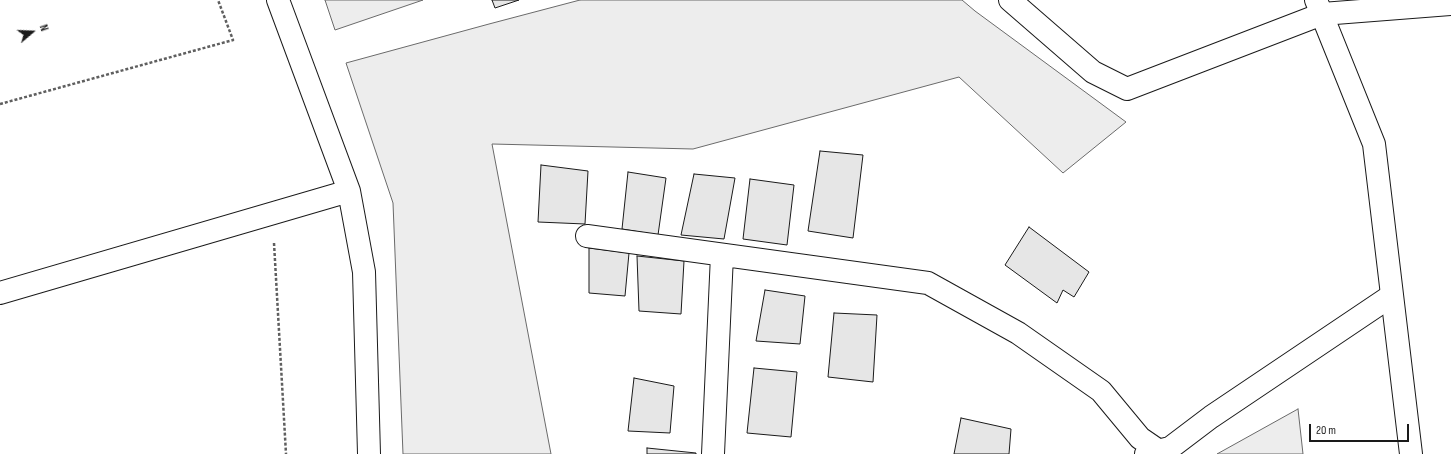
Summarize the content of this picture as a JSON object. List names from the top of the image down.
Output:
{
  "scale_bar": "20 m",
  "north": "right"
}
